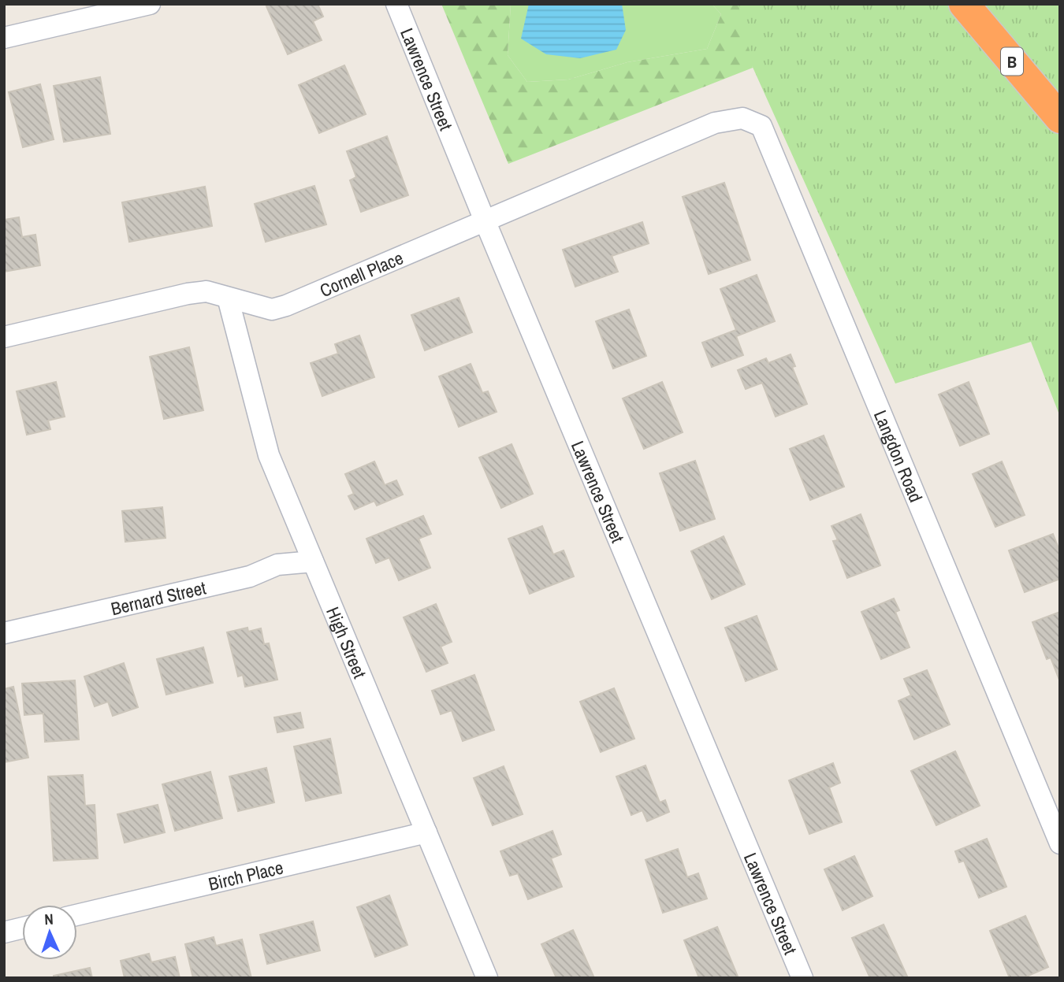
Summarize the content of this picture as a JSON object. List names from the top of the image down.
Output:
{
  "streets": {
    "highway": ["B"],
    "street": [
      "Lawrence Street",
      "Cornell Place",
      "Langdon Road",
      "Bernard Street",
      "High Street",
      "Birch Place"
    ]
  },
  "crossings": [
    ["Lawrence Street", "Cornell Place"],
    ["Cornell Place", "Langdon Road"],
    ["Cornell Place", "High Street"],
    ["Bernard Street", "High Street"],
    ["High Street", "Birch Place"]
  ],
  "north": "top"
}
